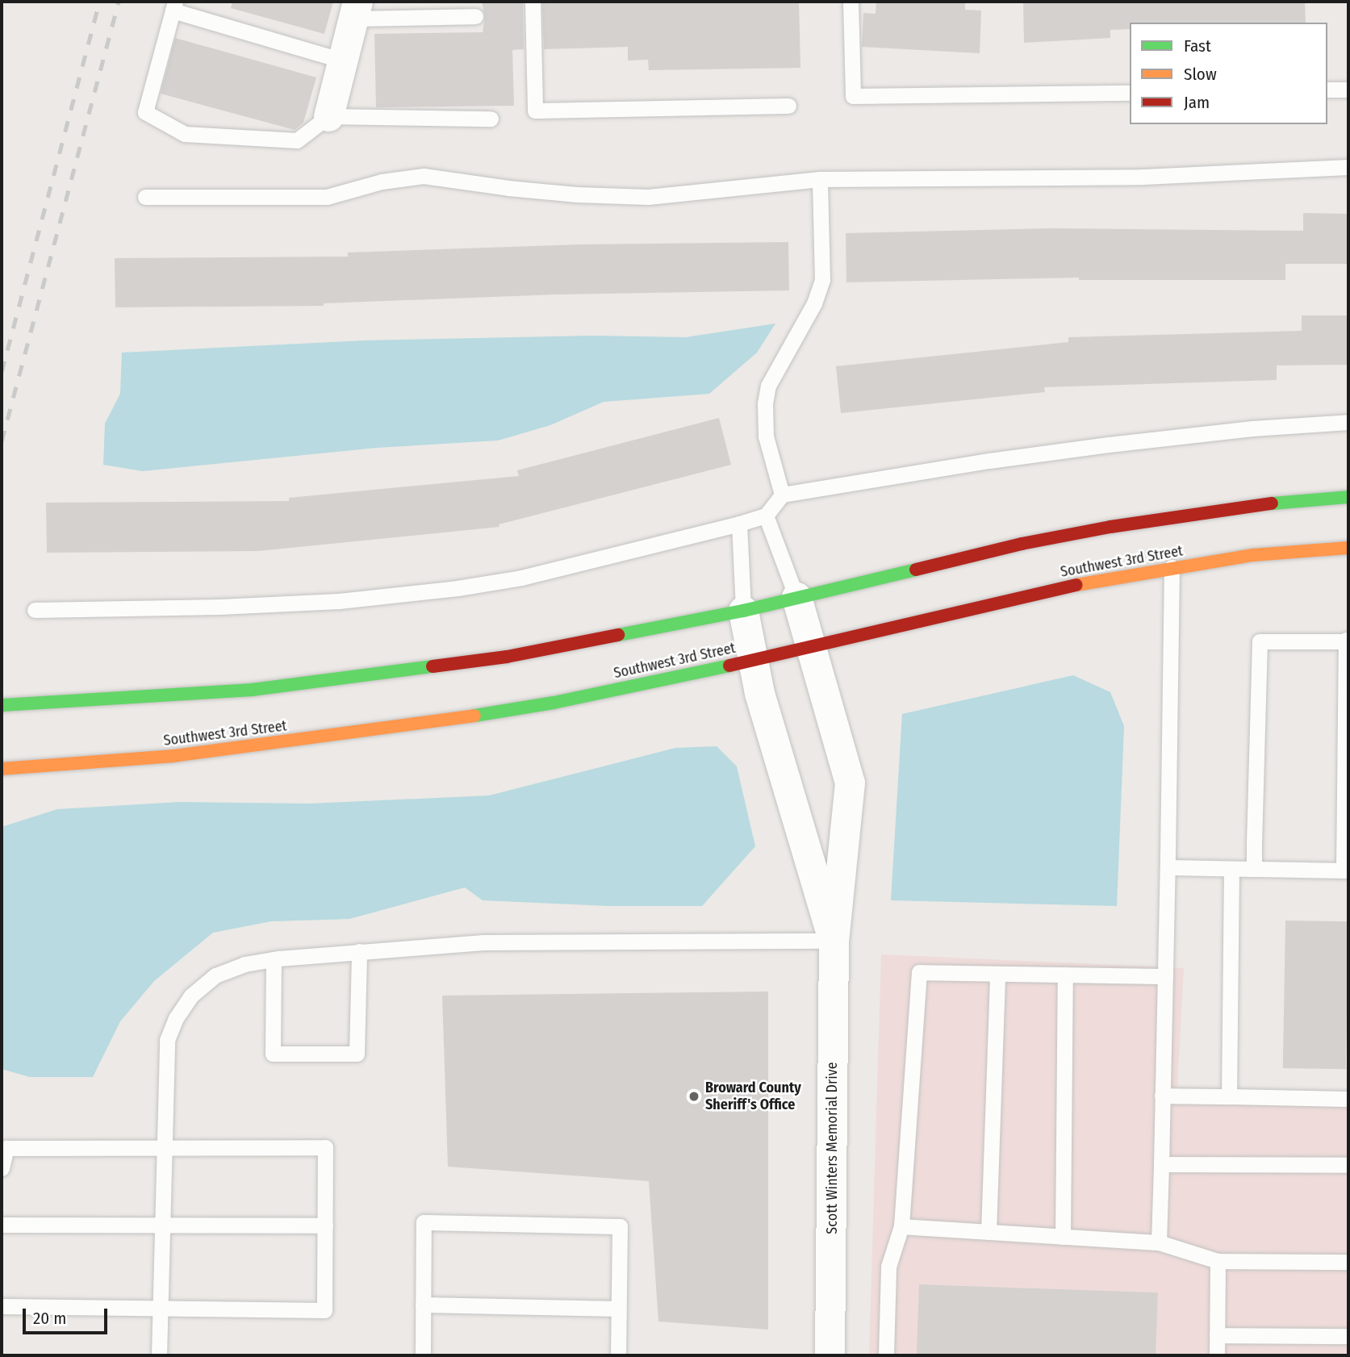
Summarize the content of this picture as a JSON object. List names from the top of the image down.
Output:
{
  "streets": {
    "street": ["Southwest 3rd Street", "Scott Winters Memorial Drive"]
  },
  "crossings": [
    ["Southwest 3rd Street", "Scott Winters Memorial Drive"]
  ],
  "places": ["Broward County Sheriff's Office"],
  "legend": ["Fast", "Slow", "Jam"],
  "scale_bar": "20 m"
}
